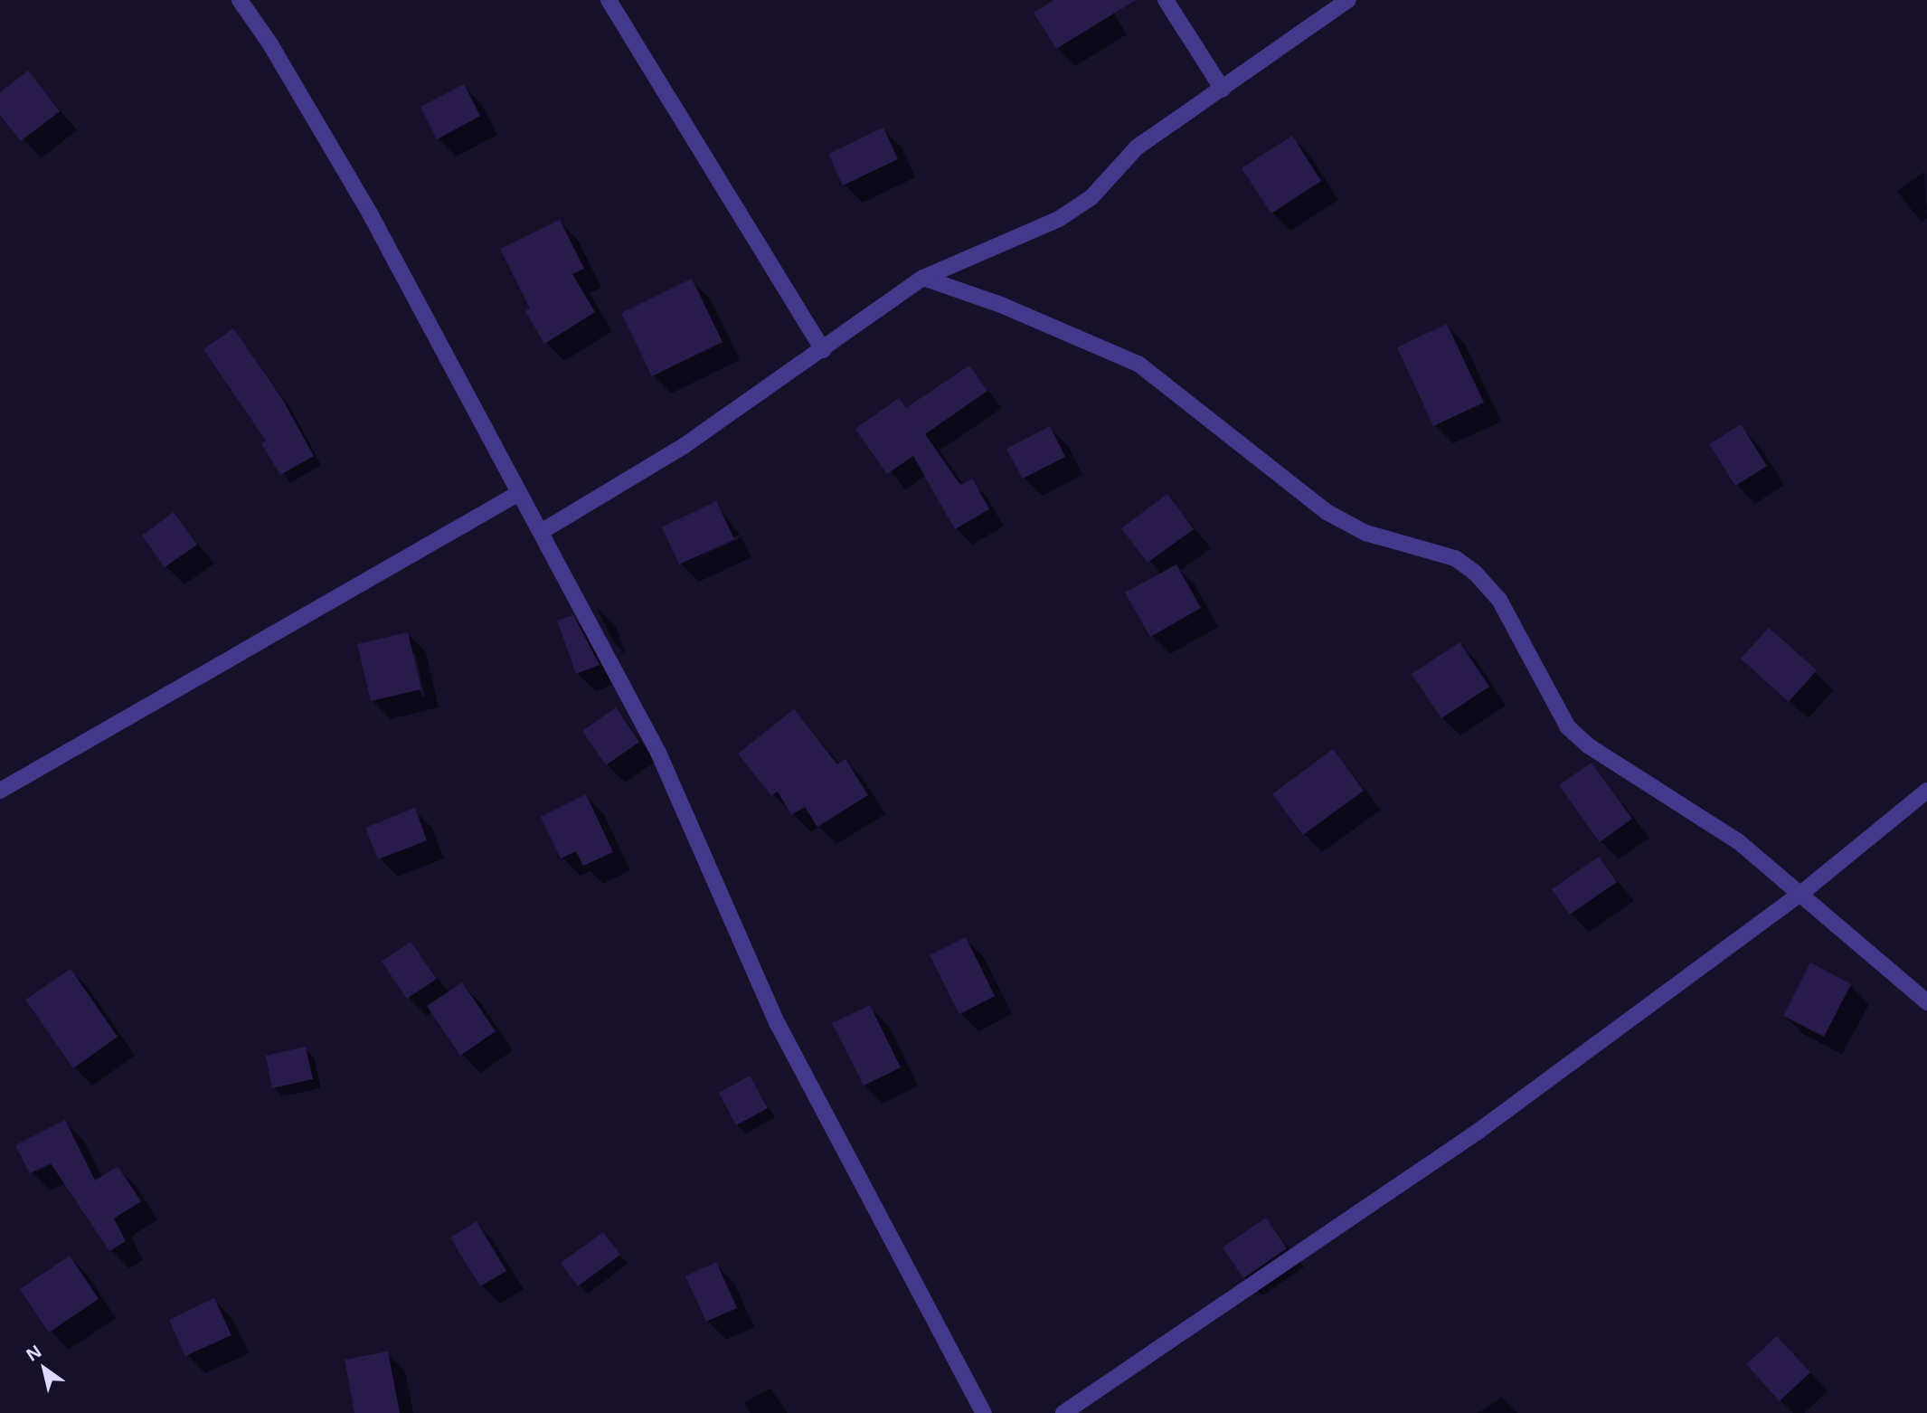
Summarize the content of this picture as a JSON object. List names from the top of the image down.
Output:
{
  "north": "top left"
}
